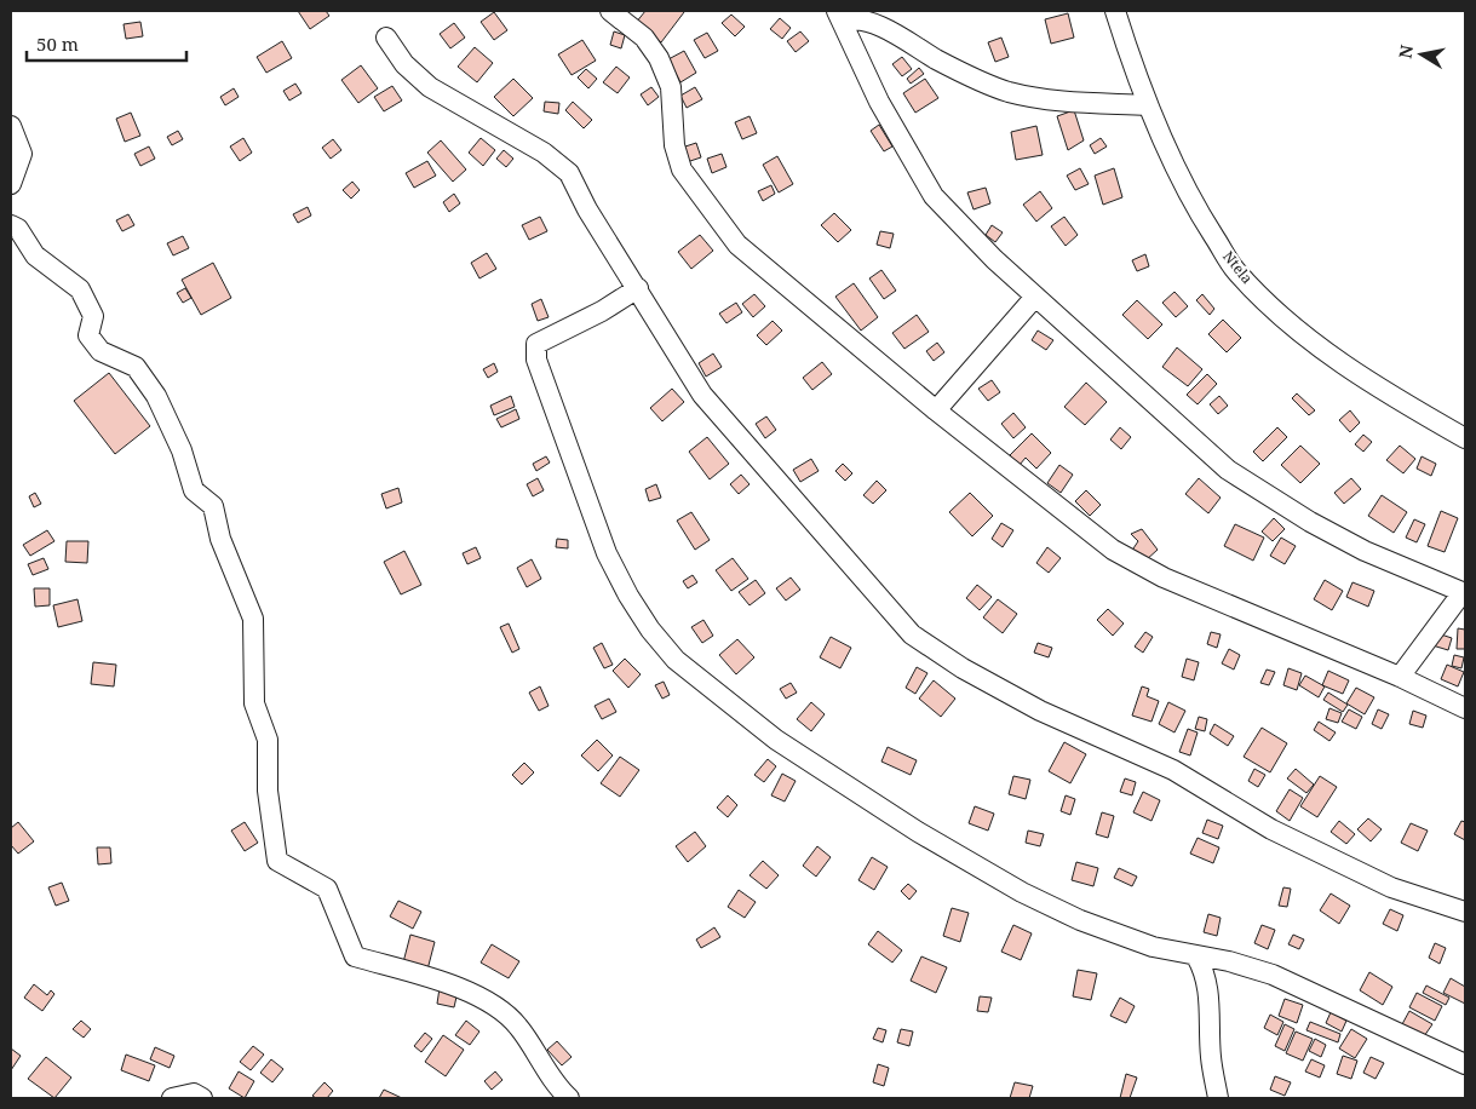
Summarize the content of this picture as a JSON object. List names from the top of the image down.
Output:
{
  "streets": {
    "street": ["Ntela"]
  },
  "scale_bar": "50 m",
  "north": "left"
}
